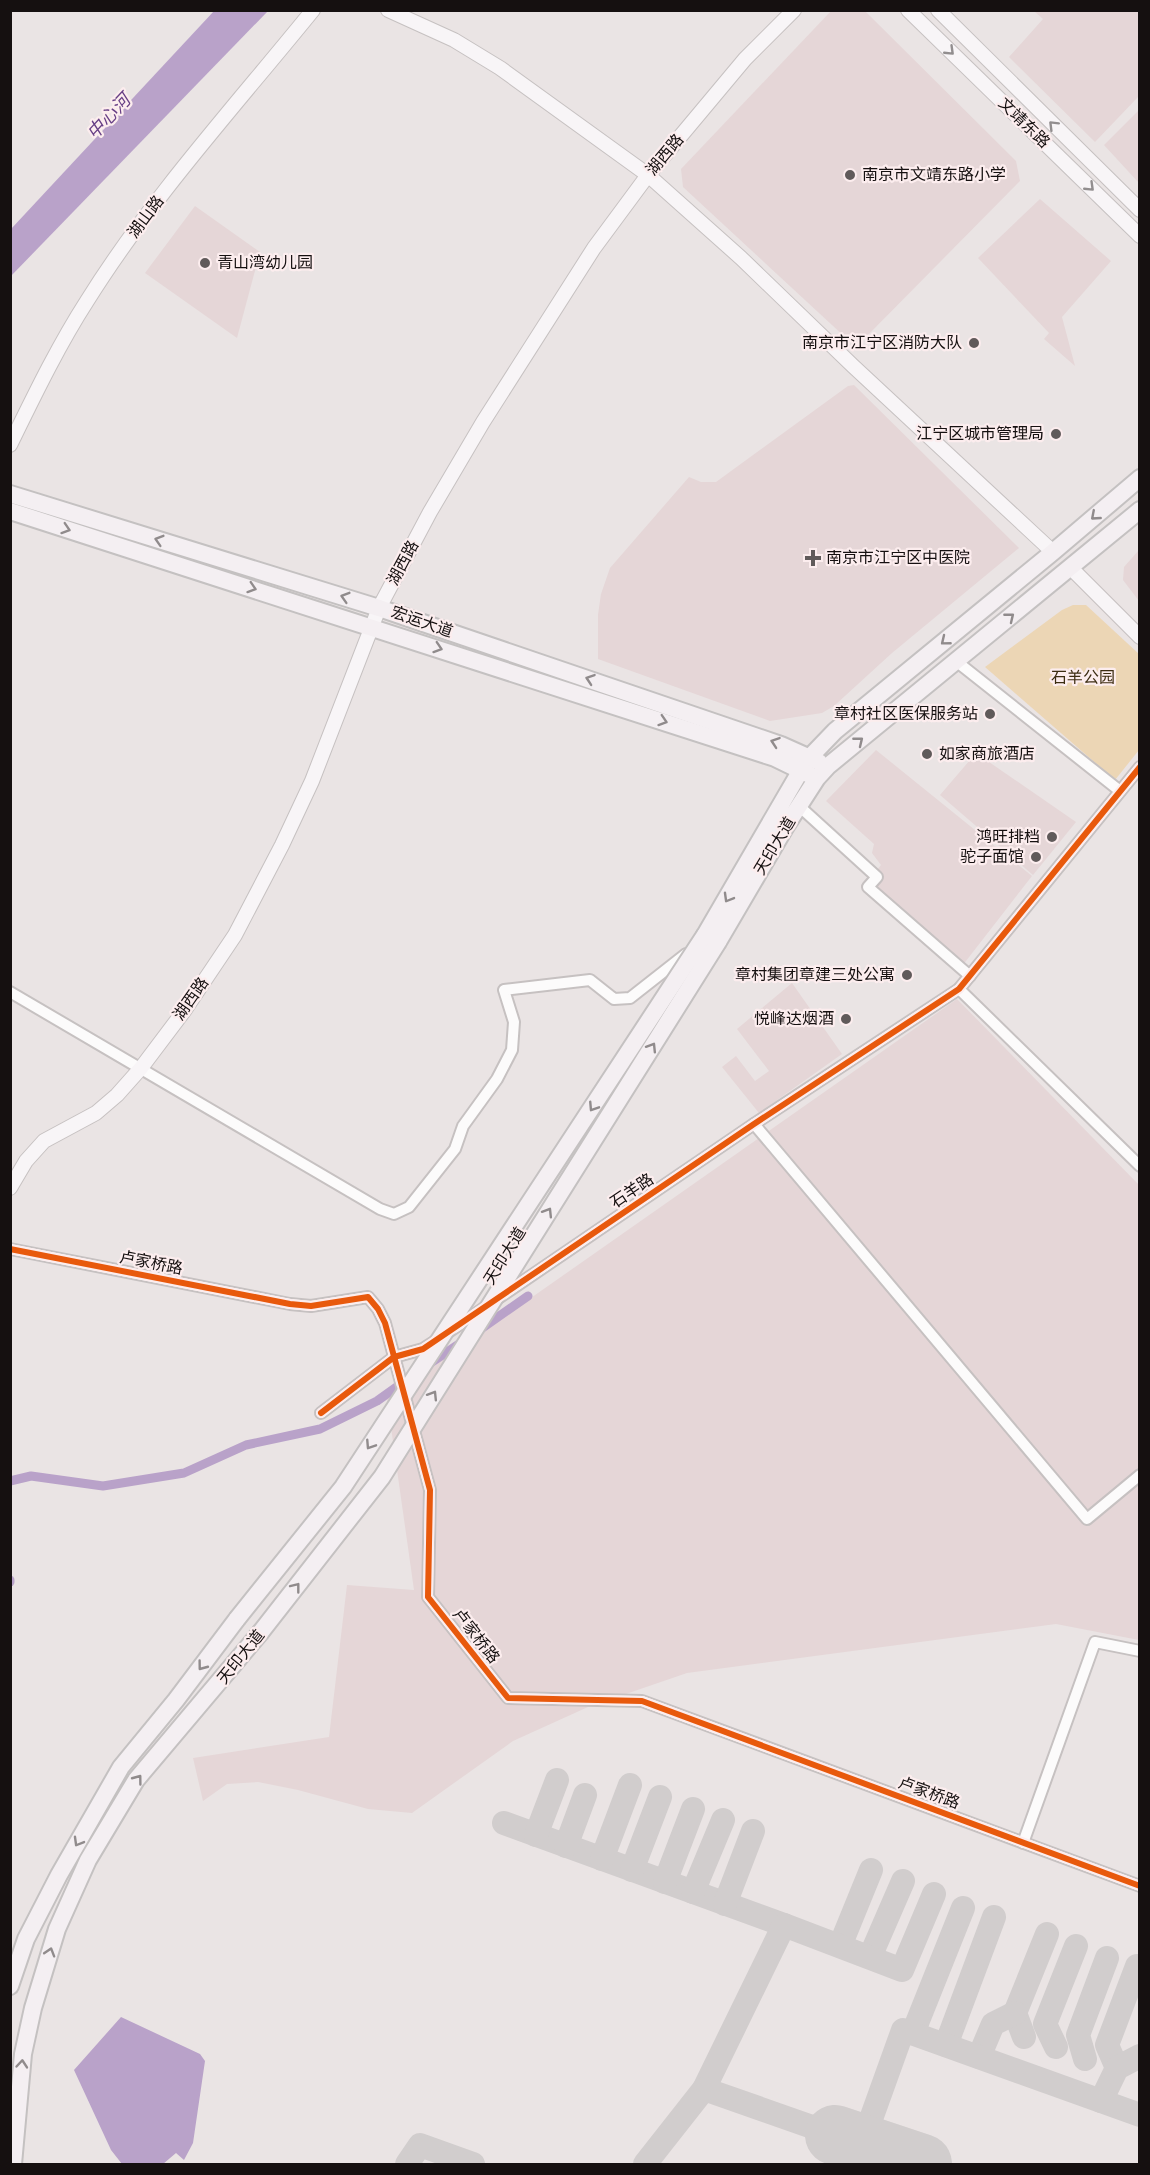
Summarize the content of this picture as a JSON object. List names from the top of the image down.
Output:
{
  "streets": {
    "main road": ["宏运大道", "天印大道"],
    "street": [
      "文靖东路",
      "湖西路",
      "湖山路",
      "石羊路",
      "卢家桥路"
    ]
  },
  "crossings": [
    ["湖西路", "宏运大道"],
    ["宏运大道", "天印大道"],
    ["石羊路", "卢家桥路"]
  ],
  "water": ["中心河"],
  "parks": ["石羊公园"],
  "places": {
    "other": [
      "南京市文靖东路小学",
      "青山湾幼儿园",
      "南京市江宁区消防大队",
      "江宁区城市管理局",
      "章村社区医保服务站",
      "如家商旅酒店",
      "鸿旺排档",
      "驼子面馆",
      "章村集团章建三处公寓",
      "悦峰达烟酒"
    ],
    "health": ["南京市江宁区中医院"]
  }
}
